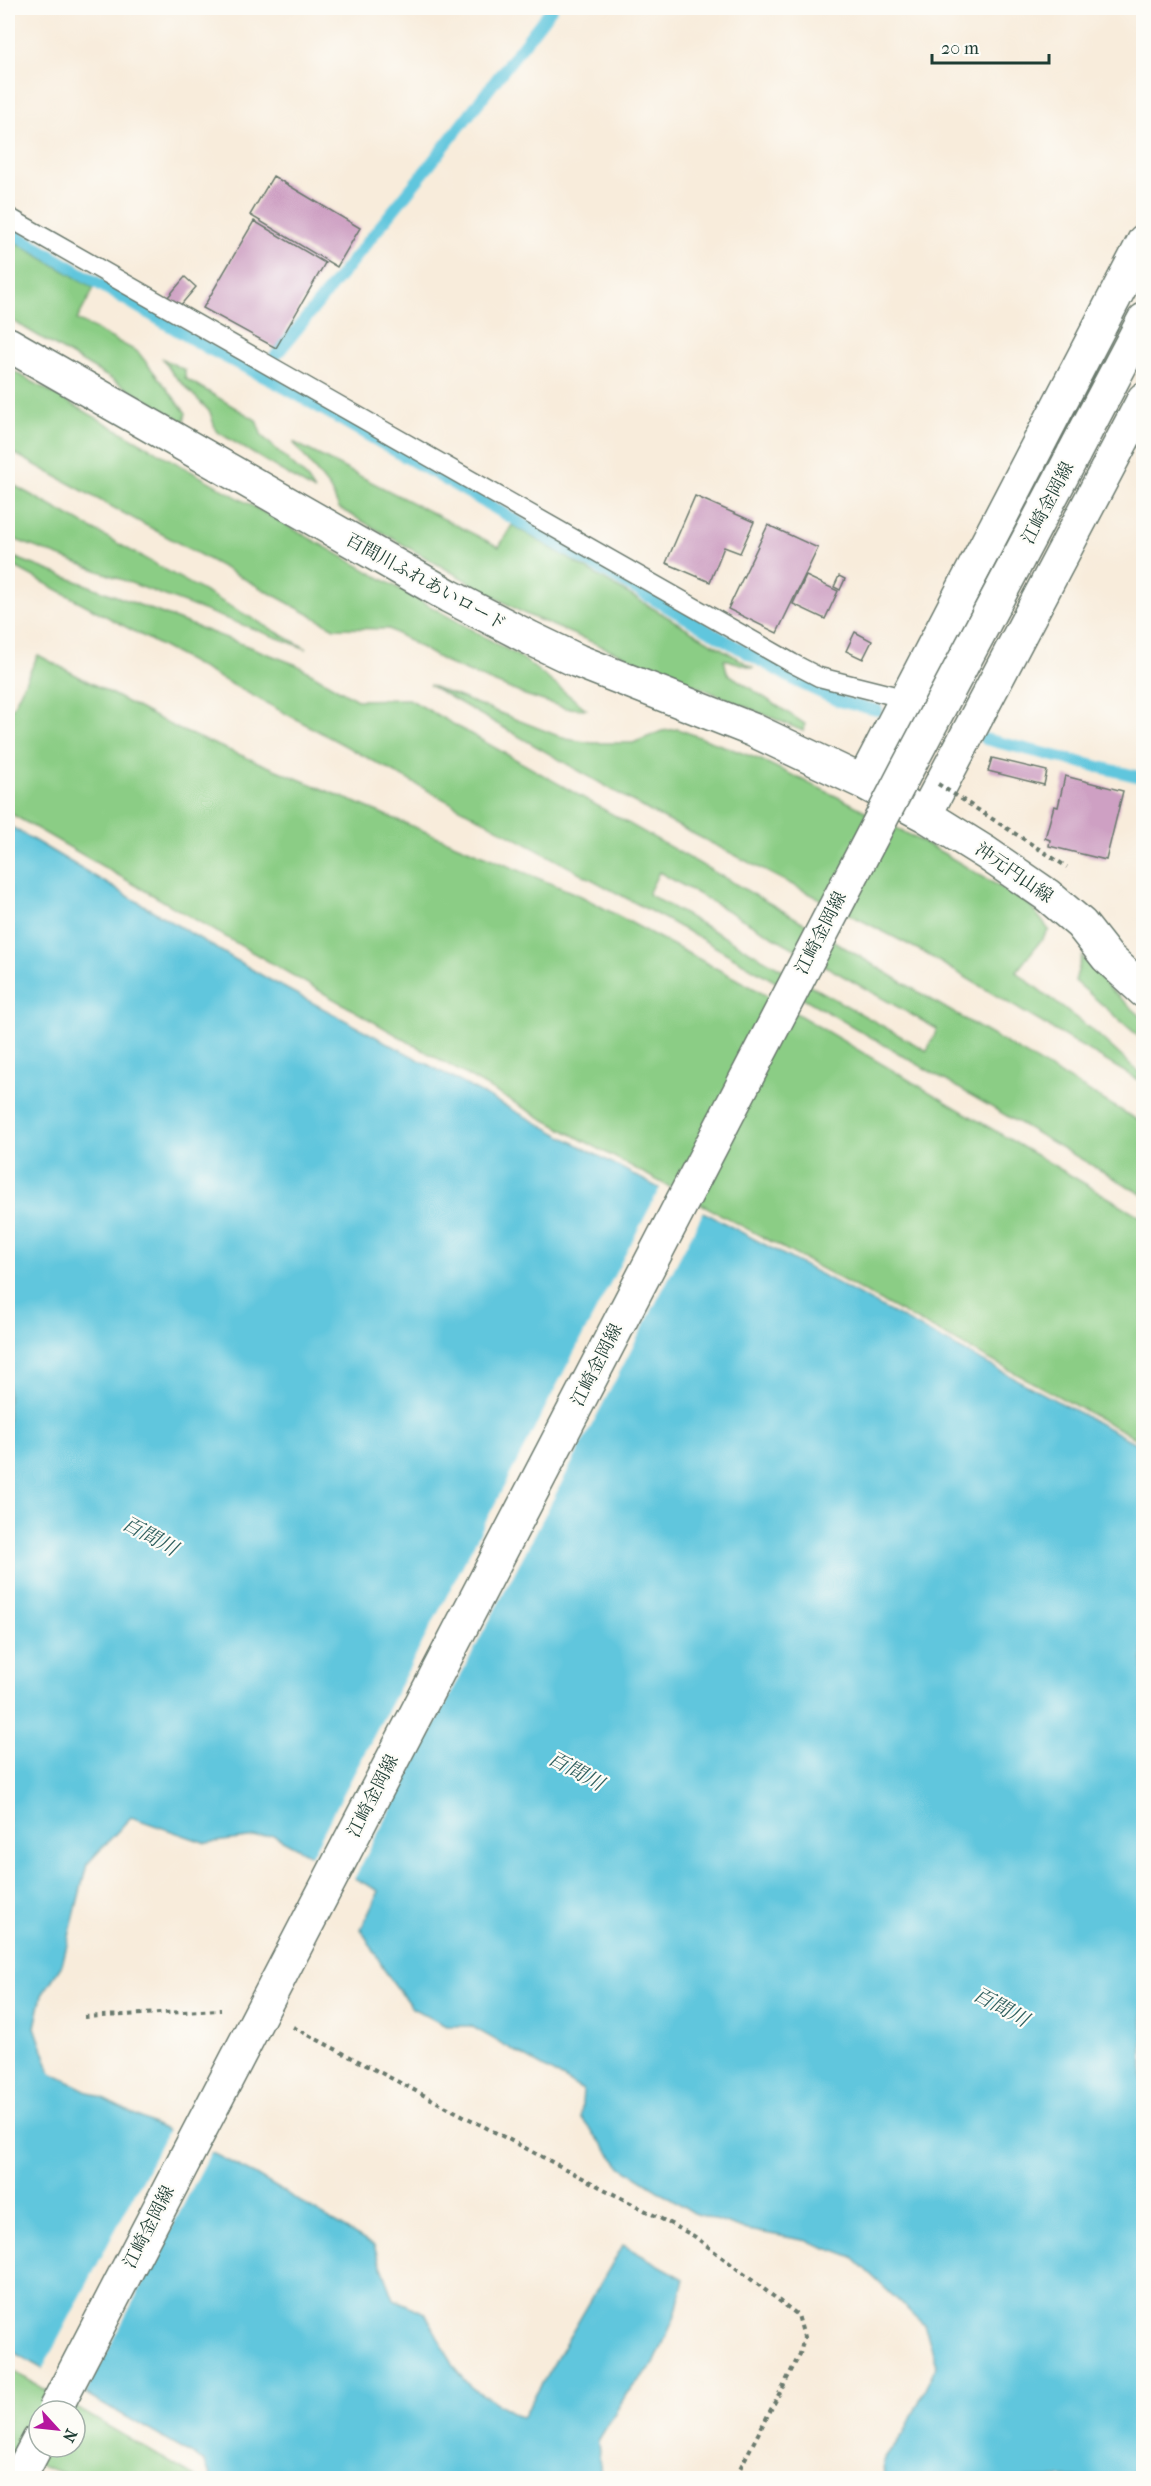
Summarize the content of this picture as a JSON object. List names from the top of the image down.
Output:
{
  "streets": {
    "main road": ["江崎金岡線", "百間川ふれあいロード", "沖元円山線"]
  },
  "crossings": [
    ["百間川ふれあいロード", "沖元円山線"]
  ],
  "water": ["百間川"],
  "scale_bar": "20 m",
  "north": "bottom right"
}
